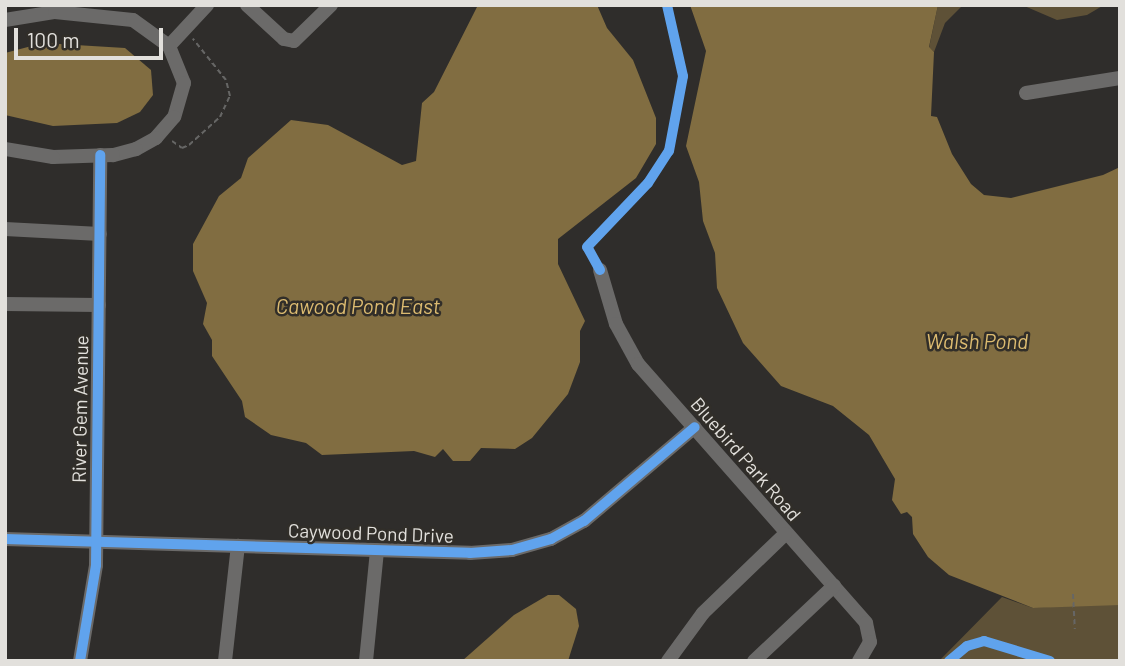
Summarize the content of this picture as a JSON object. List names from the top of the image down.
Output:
{
  "streets": {
    "street": ["River Gem Avenue", "Bluebird Park Road", "Caywood Pond Drive"]
  },
  "crossings": [
    ["River Gem Avenue", "Caywood Pond Drive"],
    ["Bluebird Park Road", "Caywood Pond Drive"]
  ],
  "water": ["Cawood Pond East", "Walsh Pond"],
  "scale_bar": "100 m"
}
